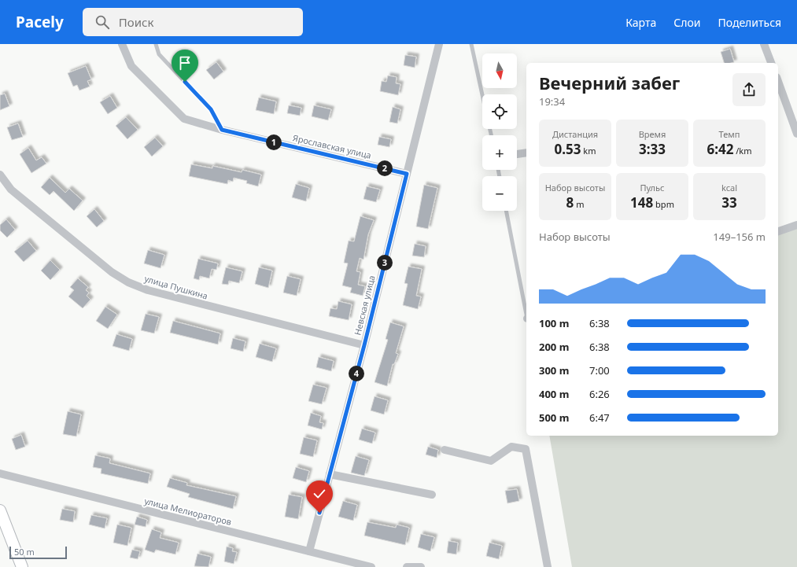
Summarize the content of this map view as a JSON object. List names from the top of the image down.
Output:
{
  "streets": {
    "street": [
      "Ярославская улица",
      "улица Пушкина",
      "Невская улица",
      "улица Мелиораторов"
    ]
  },
  "crossings": [
    ["Ярославская улица", "Невская улица"],
    ["улица Пушкина", "Невская улица"],
    ["Невская улица", "улица Мелиораторов"]
  ],
  "scale_bar": "50 m",
  "north": "bottom",
  "page": {
    "header": "Pacely",
    "search": "Поиск",
    "nav": ["Карта", "Слои", "Поделиться"],
    "map_buttons": ["+", "−"],
    "heading": ["Вечерний забег", "19:34"],
    "stats": [
      ["Дистанция", "0.53 km"],
      ["Время", "3:33"],
      ["Темп", "6:42 /km"],
      ["Набор высоты", "8 m"],
      ["Пульс", "148 bpm"],
      ["kcal", "33"]
    ],
    "pins": [
      "1",
      "2",
      "3",
      "4"
    ],
    "chart": ["Набор высоты", "149–156 m"],
    "list": [
      {
        "name": "100 m",
        "note": "6:38"
      },
      {
        "name": "200 m",
        "note": "6:38"
      },
      {
        "name": "300 m",
        "note": "7:00"
      },
      {
        "name": "400 m",
        "note": "6:26"
      },
      {
        "name": "500 m",
        "note": "6:47"
      }
    ],
    "scale": "50 m"
  }
}
